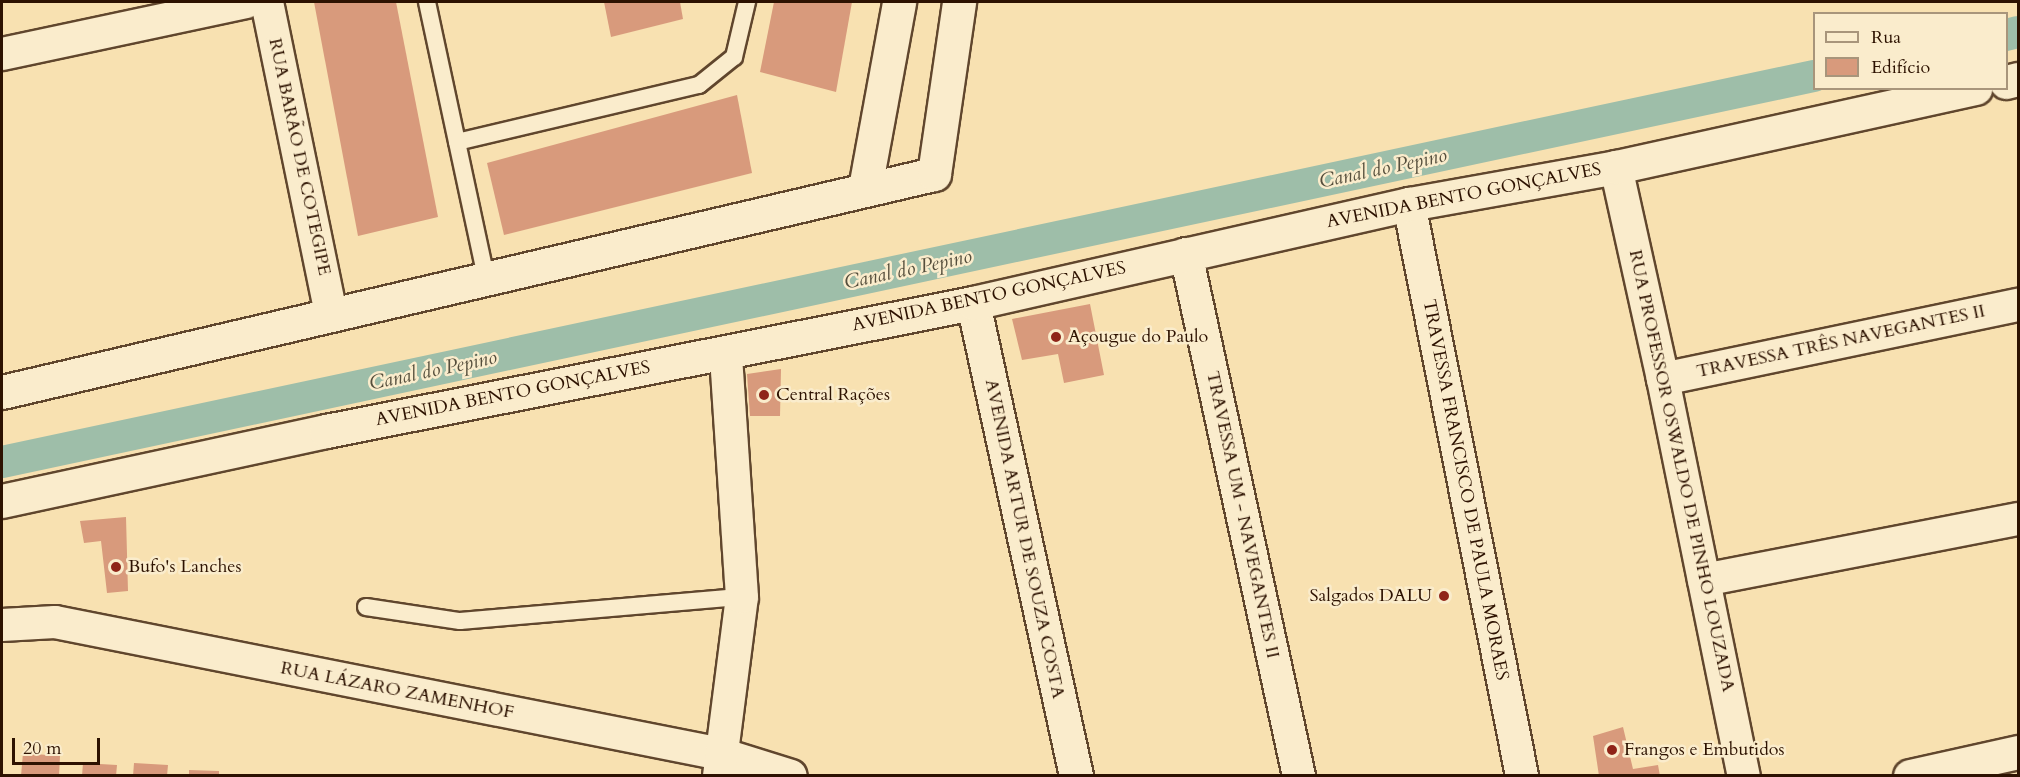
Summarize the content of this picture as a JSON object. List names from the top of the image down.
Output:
{
  "streets": {
    "main road": ["AVENIDA BENTO GONÇALVES", "AVENIDA ARTUR DE SOUZA COSTA"],
    "street": [
      "RUA BARÃO DE COTEGIPE",
      "TRAVESSA TRÊS NAVEGANTES II",
      "RUA PROFESSOR OSWALDO DE PINHO LOUZADA",
      "TRAVESSA FRANCISCO DE PAULA MORAES",
      "TRAVESSA UM - NAVEGANTES II",
      "RUA LÁZARO ZAMENHOF"
    ]
  },
  "crossings": [
    ["AVENIDA BENTO GONÇALVES", "RUA PROFESSOR OSWALDO DE PINHO LOUZADA"],
    ["AVENIDA BENTO GONÇALVES", "TRAVESSA FRANCISCO DE PAULA MORAES"],
    ["AVENIDA BENTO GONÇALVES", "TRAVESSA UM - NAVEGANTES II"],
    ["AVENIDA BENTO GONÇALVES", "AVENIDA ARTUR DE SOUZA COSTA"],
    ["TRAVESSA TRÊS NAVEGANTES II", "RUA PROFESSOR OSWALDO DE PINHO LOUZADA"]
  ],
  "water": ["Canal do Pepino"],
  "places": [
    "Açougue do Paulo",
    "Central Rações",
    "Bufo's Lanches",
    "Salgados DALU",
    "Frangos e Embutidos"
  ],
  "legend": ["Rua", "Edifício"],
  "scale_bar": "20 m"
}
